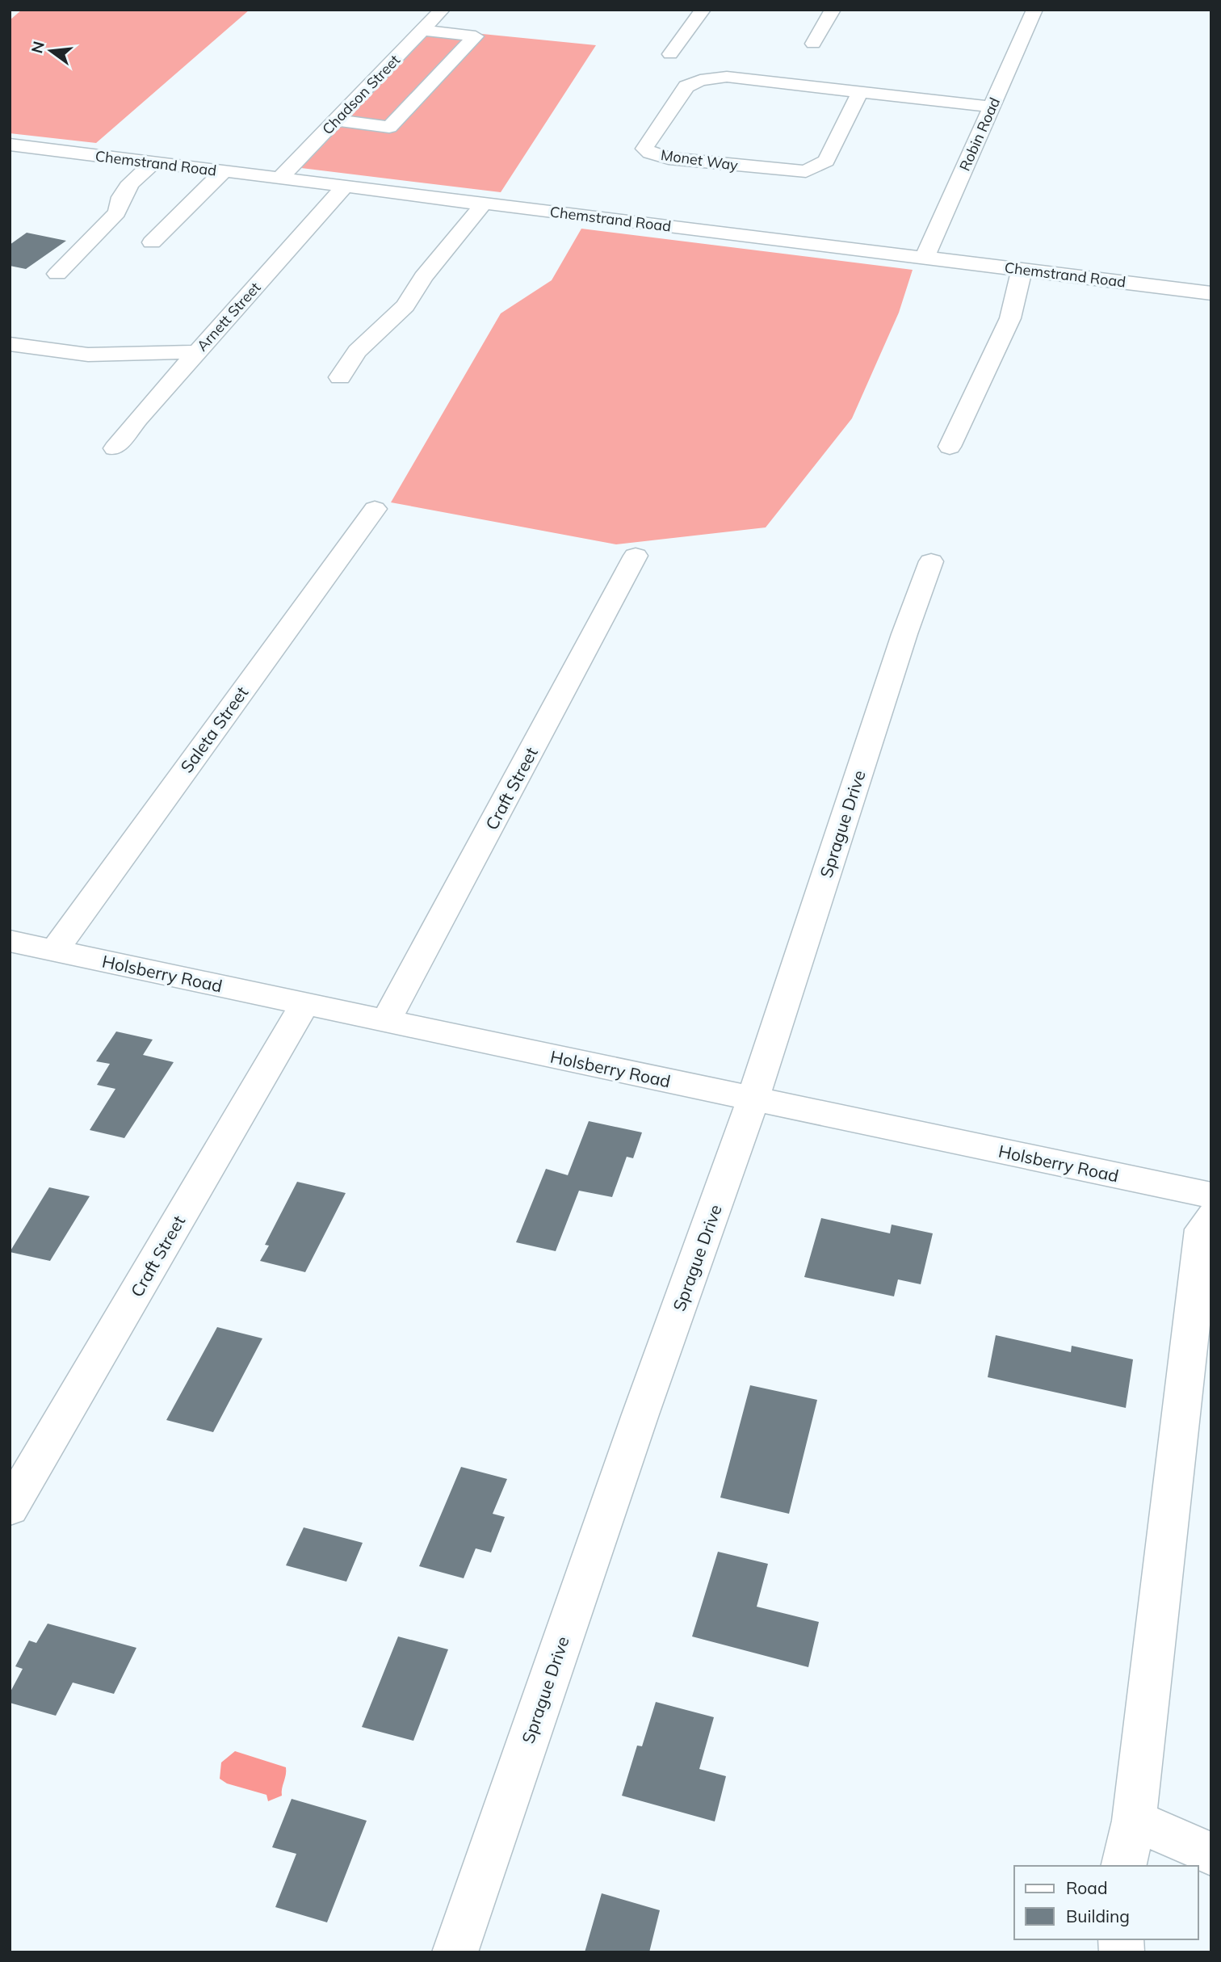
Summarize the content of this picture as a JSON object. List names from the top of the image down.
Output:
{
  "streets": {
    "street": [
      "Chadson Street",
      "Robin Road",
      "Monet Way",
      "Chemstrand Road",
      "Arnett Street",
      "Saleta Street",
      "Craft Street",
      "Sprague Drive",
      "Holsberry Road"
    ]
  },
  "crossings": [
    ["Chadson Street", "Chemstrand Road"],
    ["Robin Road", "Monet Way"],
    ["Robin Road", "Chemstrand Road"],
    ["Chemstrand Road", "Arnett Street"],
    ["Saleta Street", "Holsberry Road"],
    ["Craft Street", "Holsberry Road"],
    ["Sprague Drive", "Holsberry Road"]
  ],
  "legend": ["Road", "Building"],
  "north": "left"
}
